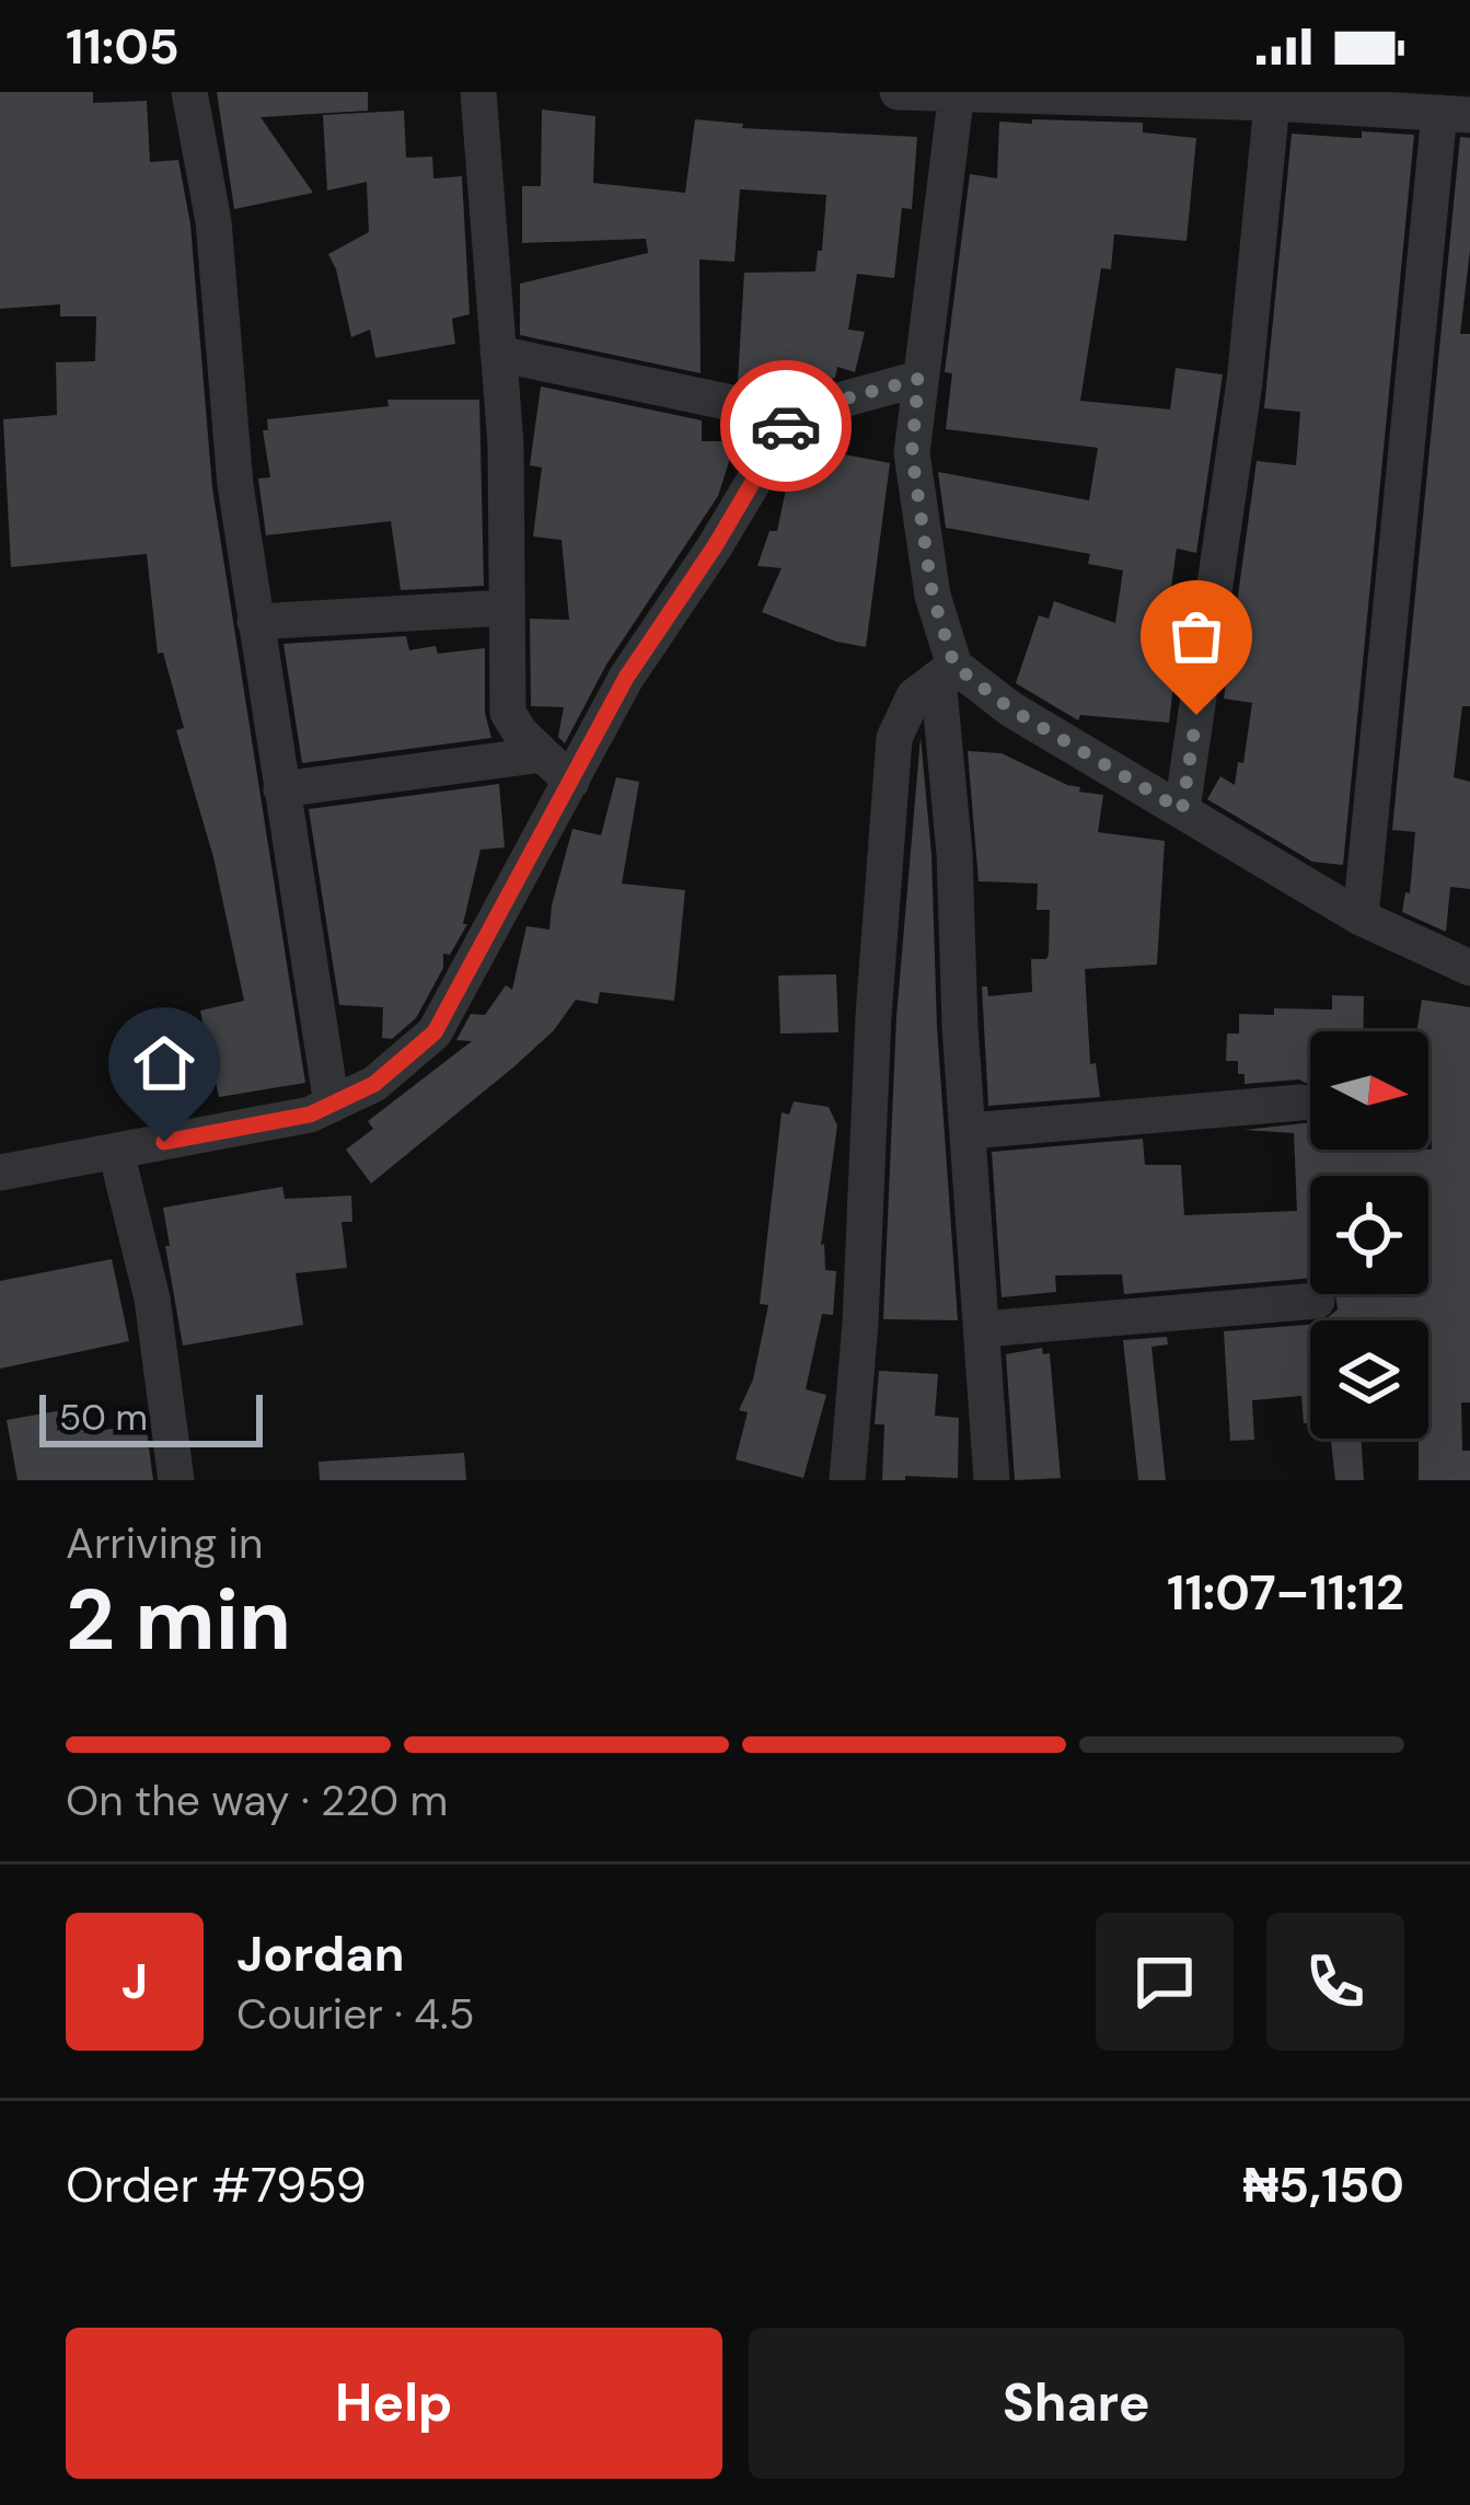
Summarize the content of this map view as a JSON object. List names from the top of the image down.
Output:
{
  "scale_bar": "50 m",
  "north": "right",
  "page": {
    "status": "11:05",
    "scale": "50 m",
    "heading": ["2 min", "Arriving in", "11:07–11:12"],
    "panel": [
      "Jordan",
      "Courier · 4.5",
      "Order #7959",
      "₦5,150"
    ],
    "bar": "On the way · 220 m",
    "round": "J",
    "buttons": ["Help", "Share"]
  }
}
